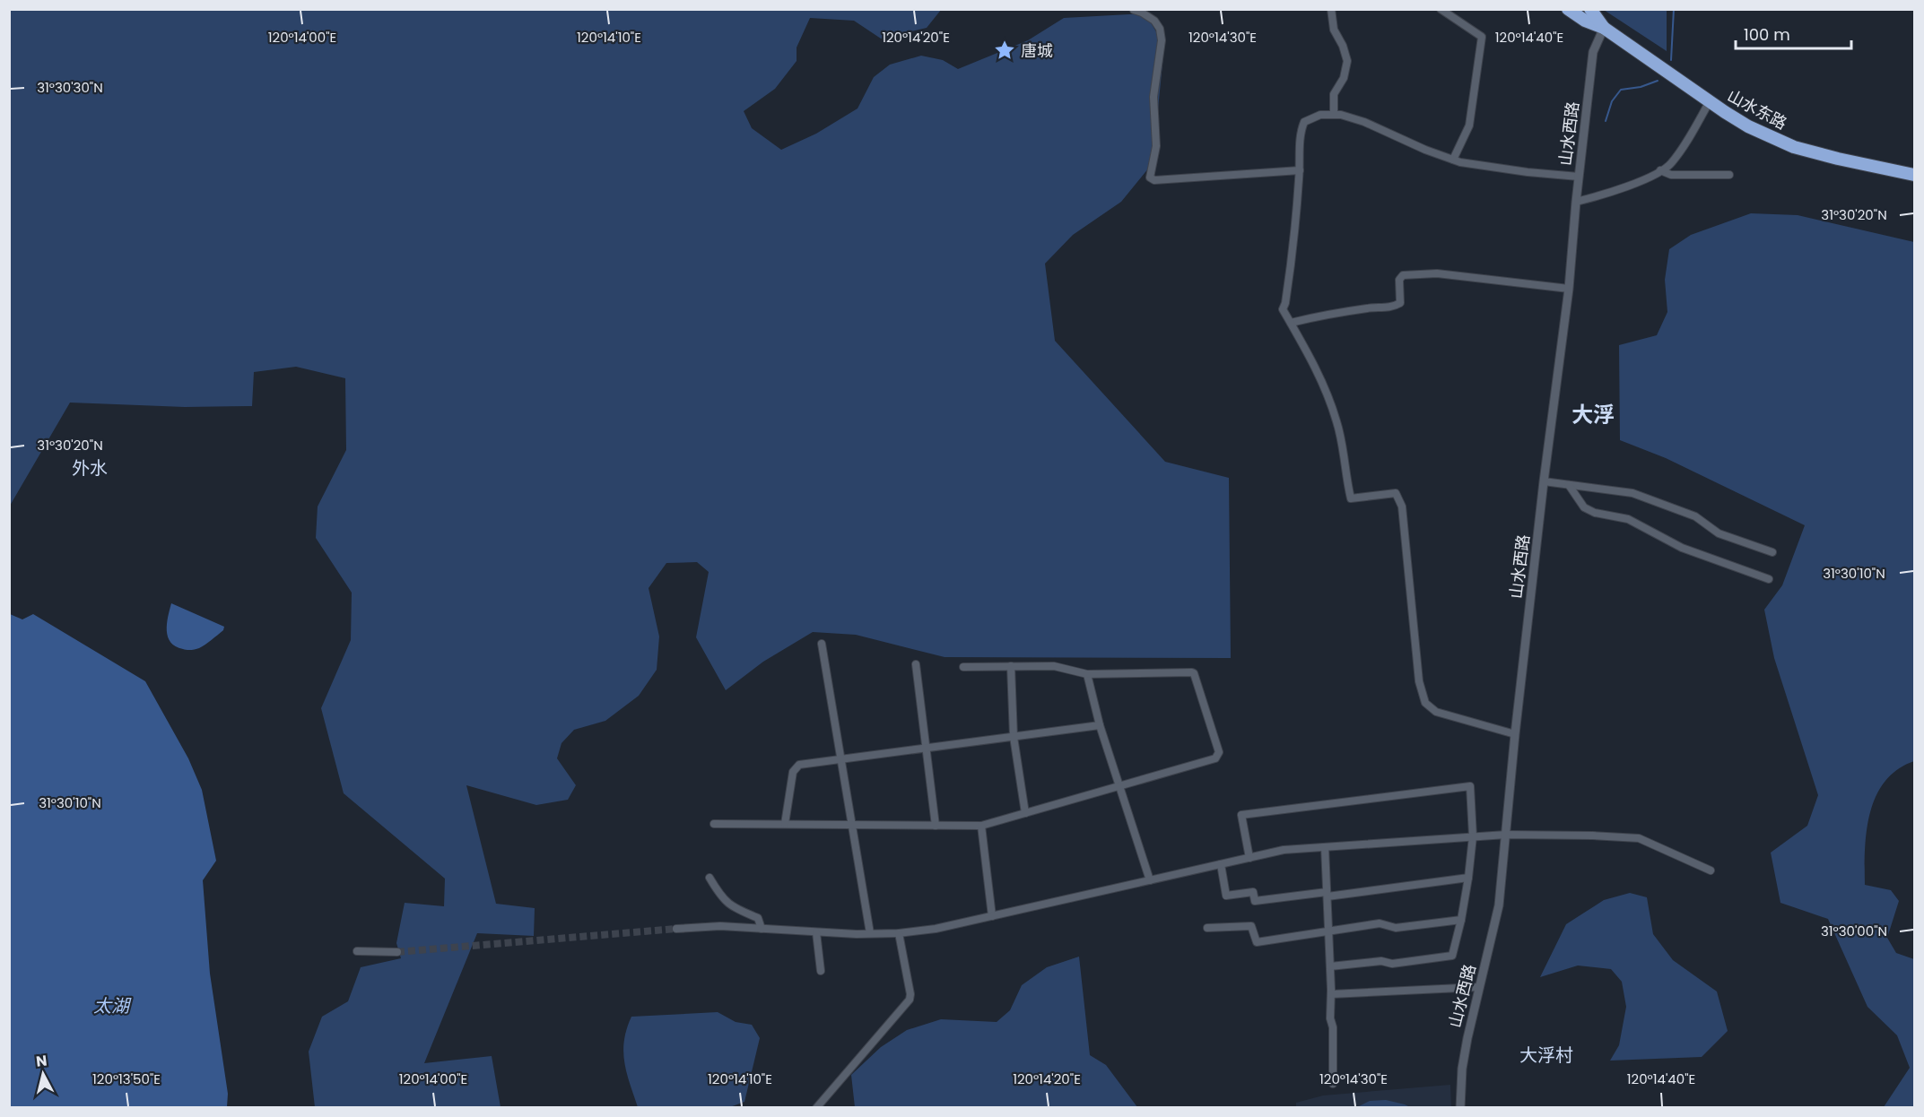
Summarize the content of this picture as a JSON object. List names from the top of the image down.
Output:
{
  "streets": {
    "highway": ["山水东路"],
    "street": ["山水西路"]
  },
  "crossings": [
    ["山水东路", "山水西路"]
  ],
  "districts": ["大浮", "外水", "大浮村"],
  "water": ["太湖"],
  "places": {
    "place": ["唐城"]
  },
  "scale_bar": "100 m",
  "north": "top",
  "coordinates": [
    "120°14'00\"E",
    "120°14'10\"E",
    "120°14'20\"E",
    "120°14'30\"E",
    "120°14'40\"E",
    "31°30'30\"N",
    "31°30'20\"N",
    "31°30'10\"N",
    "31°30'00\"N",
    "120°13'50\"E"
  ]
}
